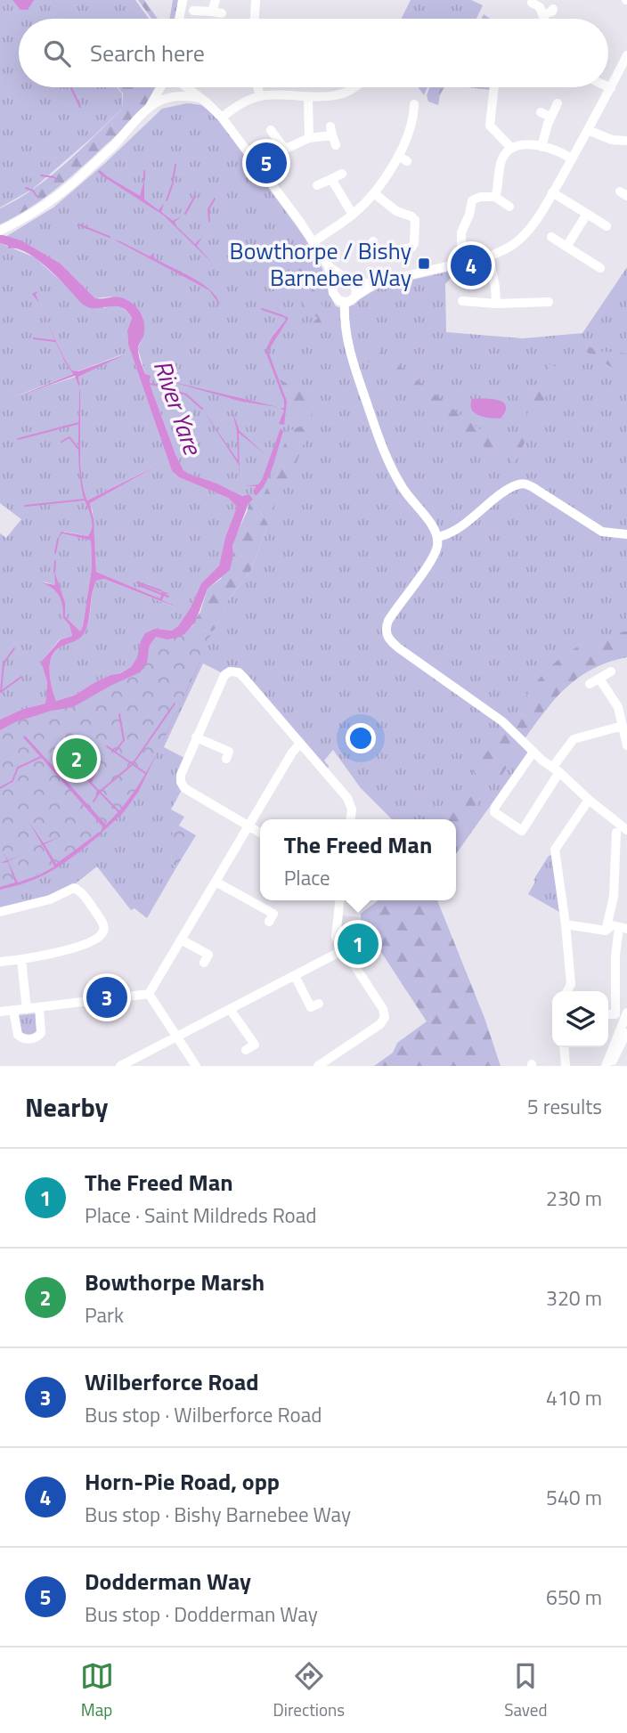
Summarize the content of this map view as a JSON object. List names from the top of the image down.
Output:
{
  "water": ["River Yare"],
  "places": {
    "transit": ["Bowthorpe / Bishy Barnebee Way"]
  },
  "page": {
    "search": "Search here",
    "pins": [
      "5",
      "4",
      "2",
      "1",
      "3"
    ],
    "popup": ["The Freed Man", "Place"],
    "heading": ["Nearby", "5 results"],
    "list": [
      {
        "mark": "1",
        "name": "The Freed Man",
        "note": "Place · Saint Mildreds Road",
        "value": "230 m"
      },
      {
        "mark": "2",
        "name": "Bowthorpe Marsh",
        "note": "Park",
        "value": "320 m"
      },
      {
        "mark": "3",
        "name": "Wilberforce Road",
        "note": "Bus stop · Wilberforce Road",
        "value": "410 m"
      },
      {
        "mark": "4",
        "name": "Horn-Pie Road, opp",
        "note": "Bus stop · Bishy Barnebee Way",
        "value": "540 m"
      },
      {
        "mark": "5",
        "name": "Dodderman Way",
        "note": "Bus stop · Dodderman Way",
        "value": "650 m"
      }
    ],
    "nav": ["Map", "Directions", "Saved"]
  }
}
